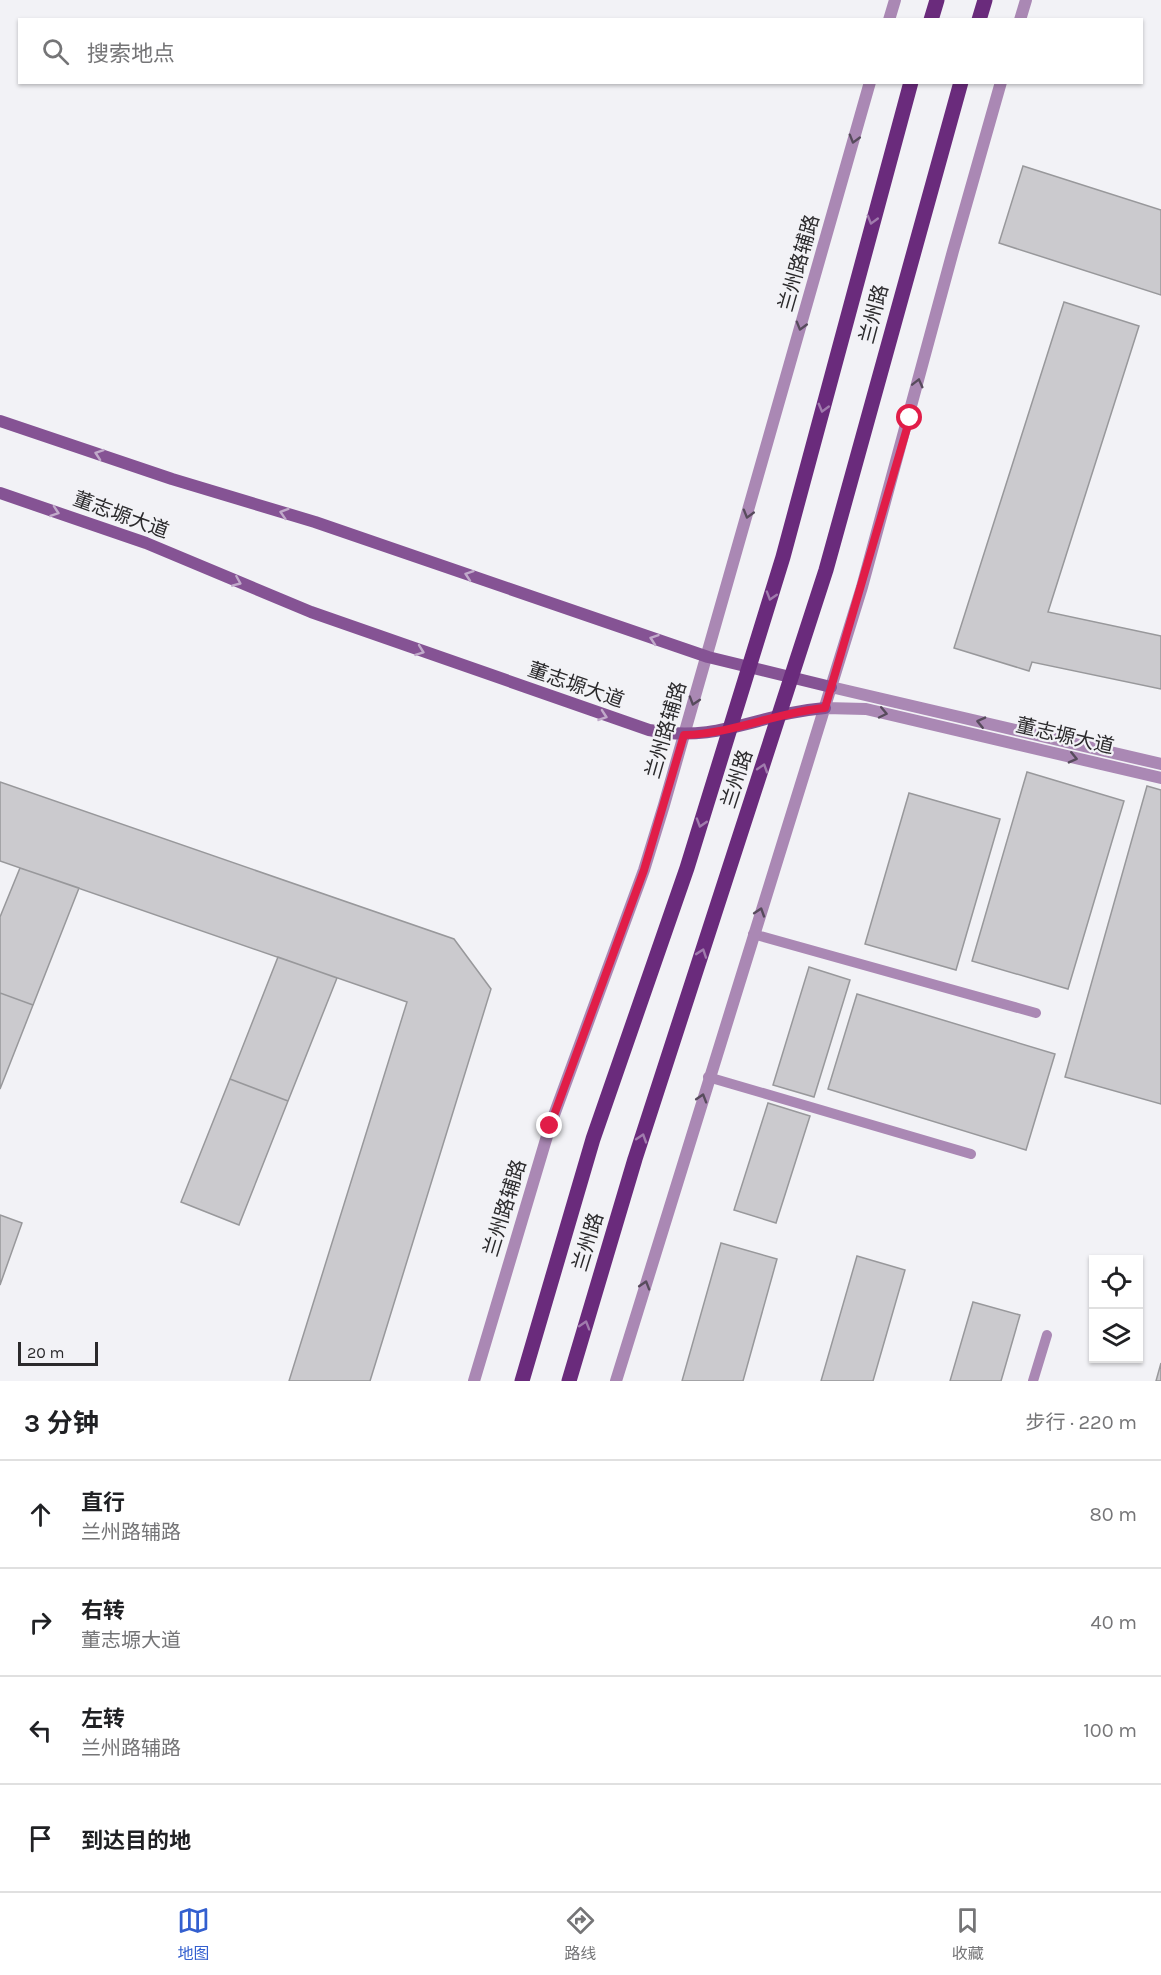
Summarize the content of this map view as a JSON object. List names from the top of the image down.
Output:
{
  "streets": {
    "main road": ["兰州路", "董志塬大道"],
    "street": ["兰州路辅路"]
  },
  "crossings": [
    ["兰州路辅路", "董志塬大道"],
    ["兰州路", "董志塬大道"]
  ],
  "one_way": ["兰州路辅路"],
  "scale_bar": "20 m",
  "page": {
    "search": "搜索地点",
    "scale": "20 m",
    "heading": ["3 分钟", "步行 · 220 m"],
    "list": [
      ["直行", "兰州路辅路", "80 m"],
      ["右转", "董志塬大道", "40 m"],
      ["左转", "兰州路辅路", "100 m"],
      "到达目的地"
    ],
    "nav": ["地图", "路线", "收藏"]
  }
}
